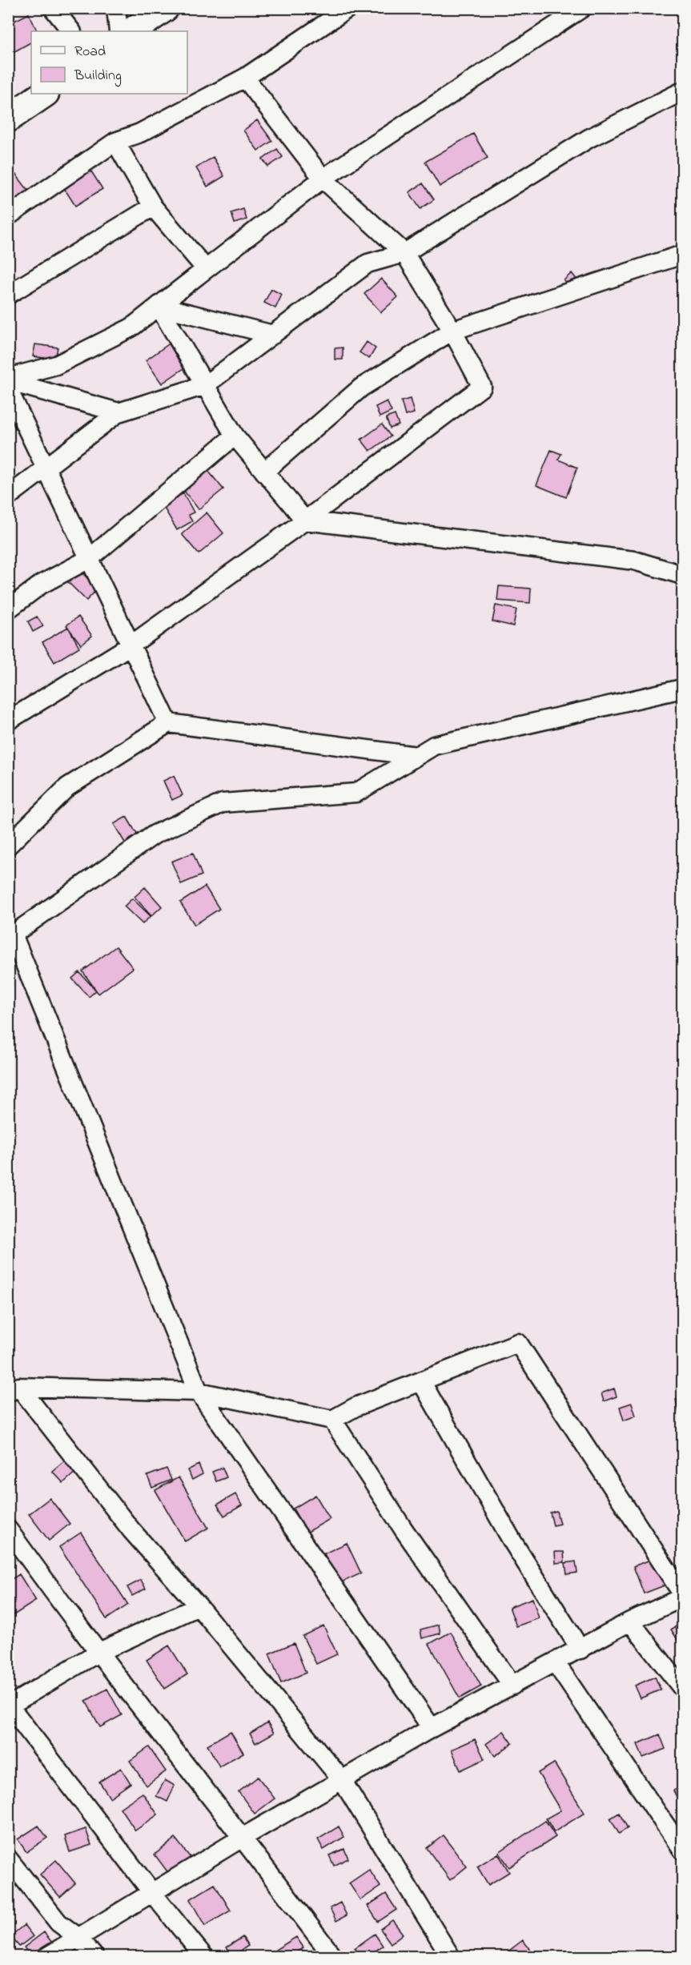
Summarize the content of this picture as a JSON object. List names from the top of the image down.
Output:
{
  "legend": ["Road", "Building"]
}
